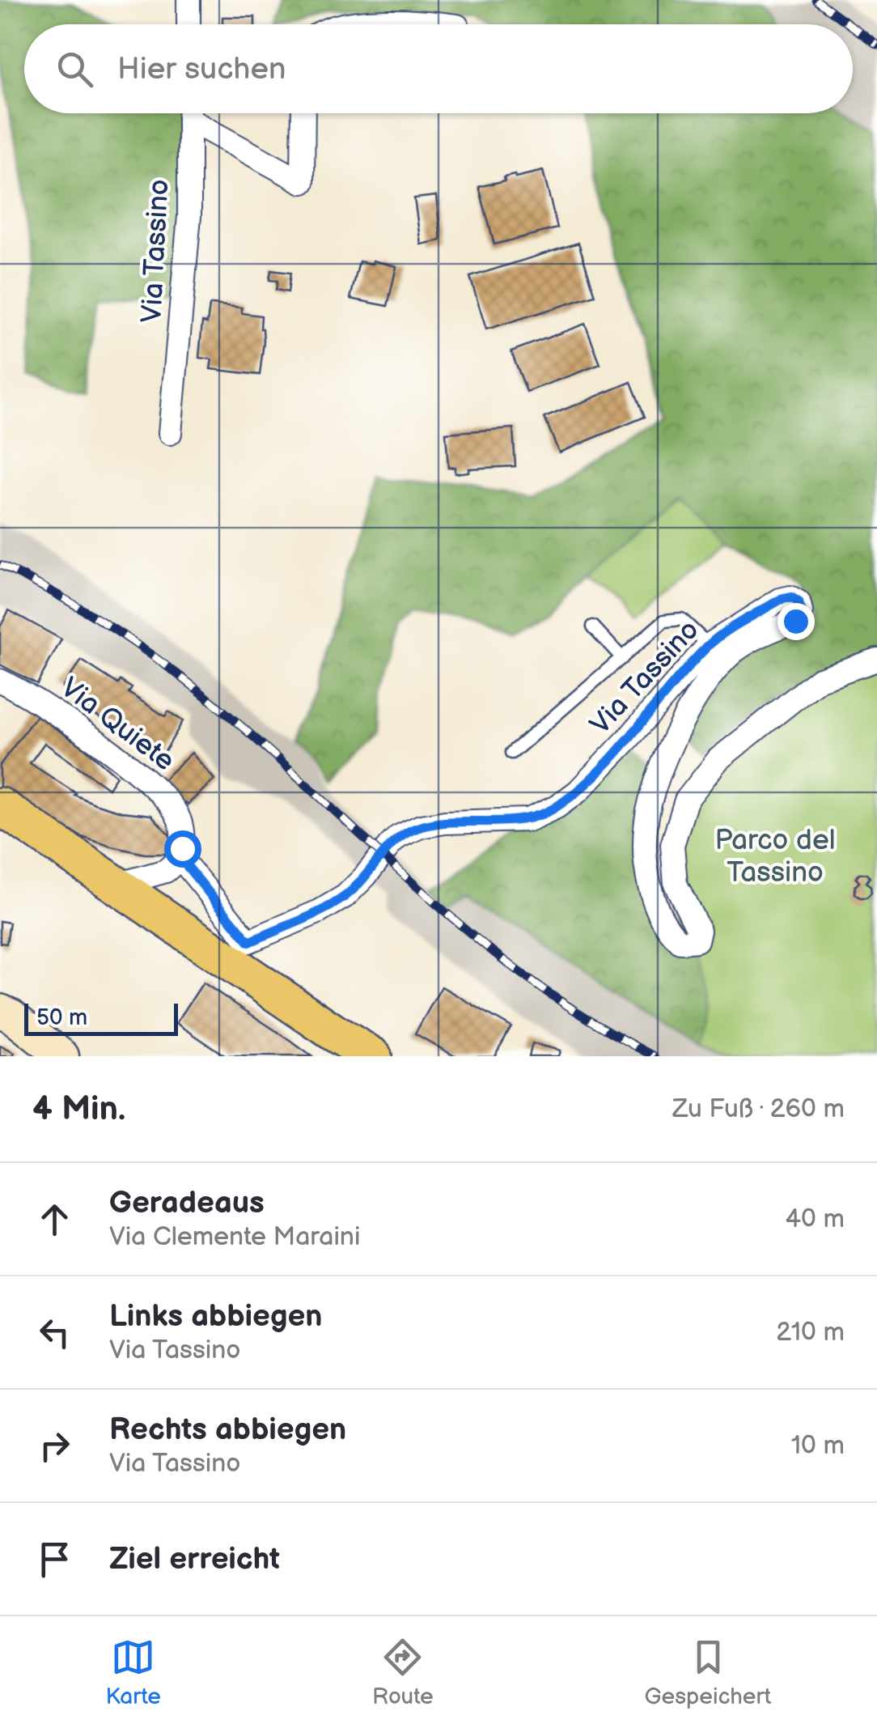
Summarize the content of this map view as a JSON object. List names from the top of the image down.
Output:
{
  "streets": {
    "street": ["Via Tassino", "Via Quiete"]
  },
  "parks": ["Parco del Tassino"],
  "scale_bar": "50 m",
  "page": {
    "search": "Hier suchen",
    "scale": "50 m",
    "heading": ["4 Min.", "Zu Fuß · 260 m"],
    "list": [
      ["Geradeaus", "Via Clemente Maraini", "40 m"],
      ["Links abbiegen", "Via Tassino", "210 m"],
      ["Rechts abbiegen", "Via Tassino", "10 m"],
      "Ziel erreicht"
    ],
    "nav": ["Karte", "Route", "Gespeichert"]
  }
}
